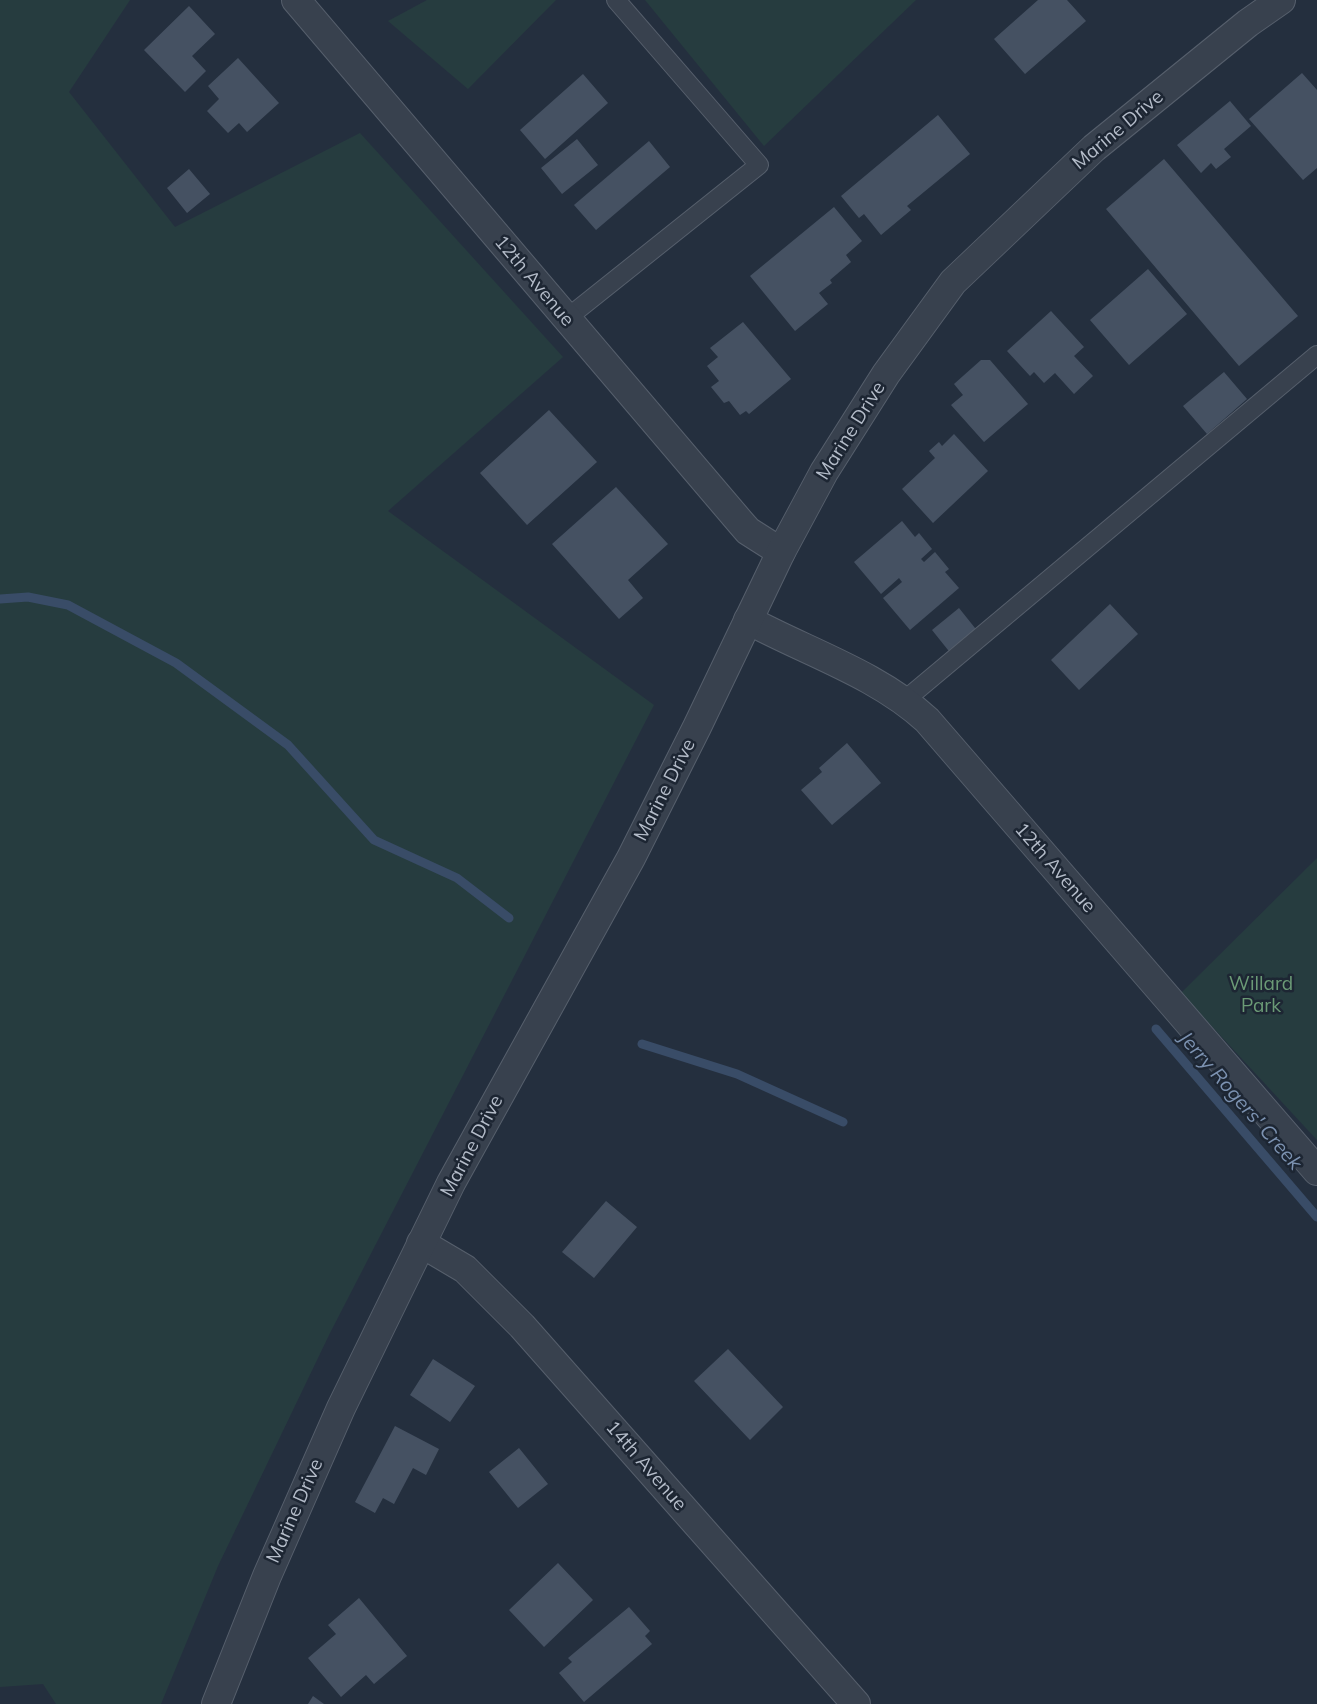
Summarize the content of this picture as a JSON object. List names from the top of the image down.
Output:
{
  "streets": {
    "street": ["Marine Drive", "12th Avenue", "14th Avenue"]
  },
  "crossings": [
    ["Marine Drive", "12th Avenue"],
    ["Marine Drive", "14th Avenue"]
  ],
  "water": ["Jerry Rogers' Creek"],
  "parks": ["Willard Park"]
}
